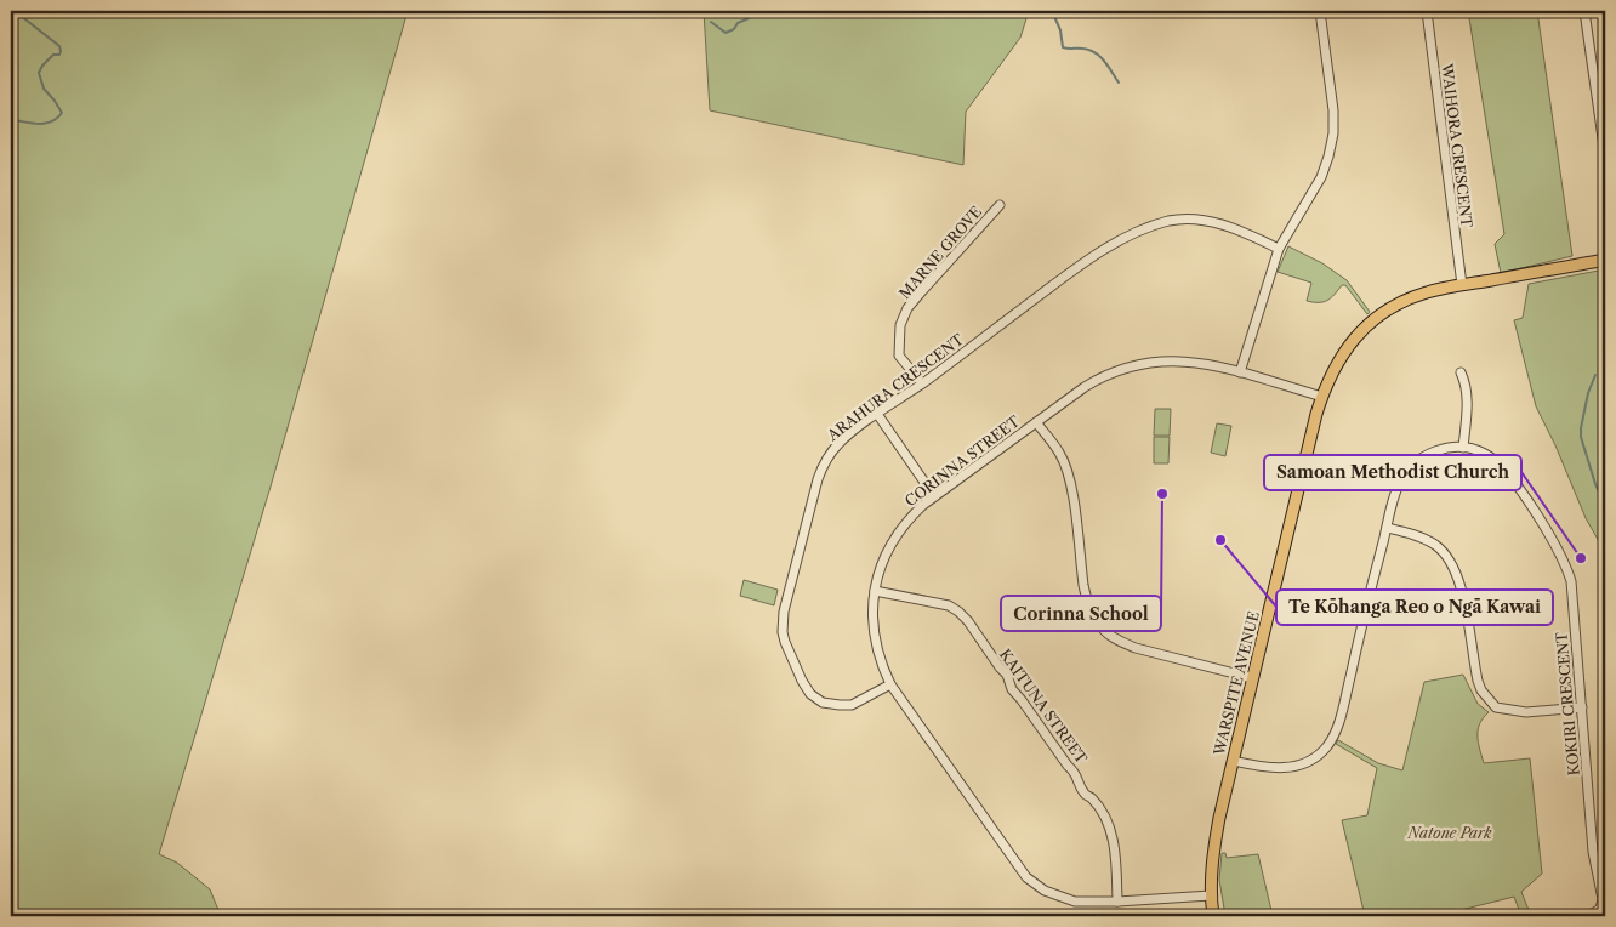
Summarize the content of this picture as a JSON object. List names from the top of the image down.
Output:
{
  "streets": {
    "main road": ["WARSPITE AVENUE"],
    "street": [
      "WAIHORA CRESCENT",
      "MARNE GROVE",
      "ARAHURA CRESCENT",
      "CORINNA STREET",
      "KOKIRI CRESCENT",
      "KAITUNA STREET"
    ]
  },
  "crossings": [
    ["WAIHORA CRESCENT", "WARSPITE AVENUE"],
    ["MARNE GROVE", "ARAHURA CRESCENT"],
    ["ARAHURA CRESCENT", "CORINNA STREET"],
    ["CORINNA STREET", "WARSPITE AVENUE"],
    ["CORINNA STREET", "KAITUNA STREET"]
  ],
  "parks": ["Natone Park"],
  "places": ["Corinna School", "Te Kōhanga Reo o Ngā Kawai", "Samoan Methodist Church"]
}
